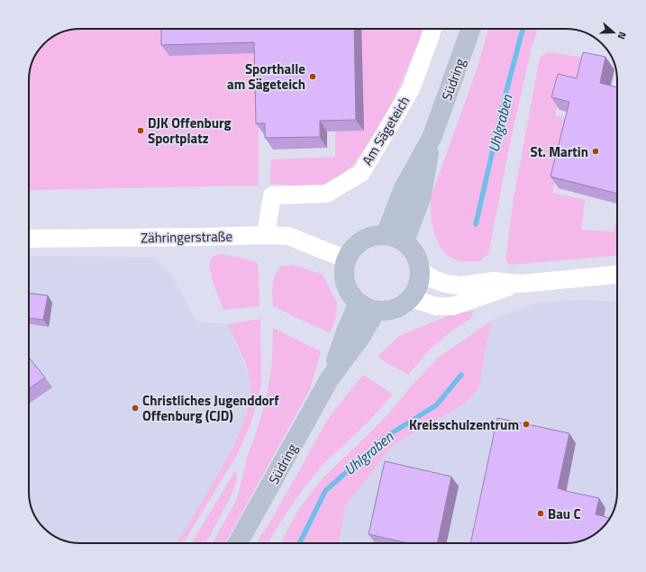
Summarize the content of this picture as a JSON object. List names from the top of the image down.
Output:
{
  "streets": {
    "street": ["Südring", "Am Sägeteich", "Zähringerstraße"]
  },
  "crossings": [
    ["Südring", "Zähringerstraße"],
    ["Am Sägeteich", "Zähringerstraße"]
  ],
  "water": ["Uhlgraben"],
  "places": [
    "Sporthalle am Sägeteich",
    "DJK Offenburg Sportplatz",
    "St. Martin",
    "Christliches Jugenddorf Offenburg (CJD)",
    "Kreisschulzentrum",
    "Bau C"
  ],
  "north": "right"
}
